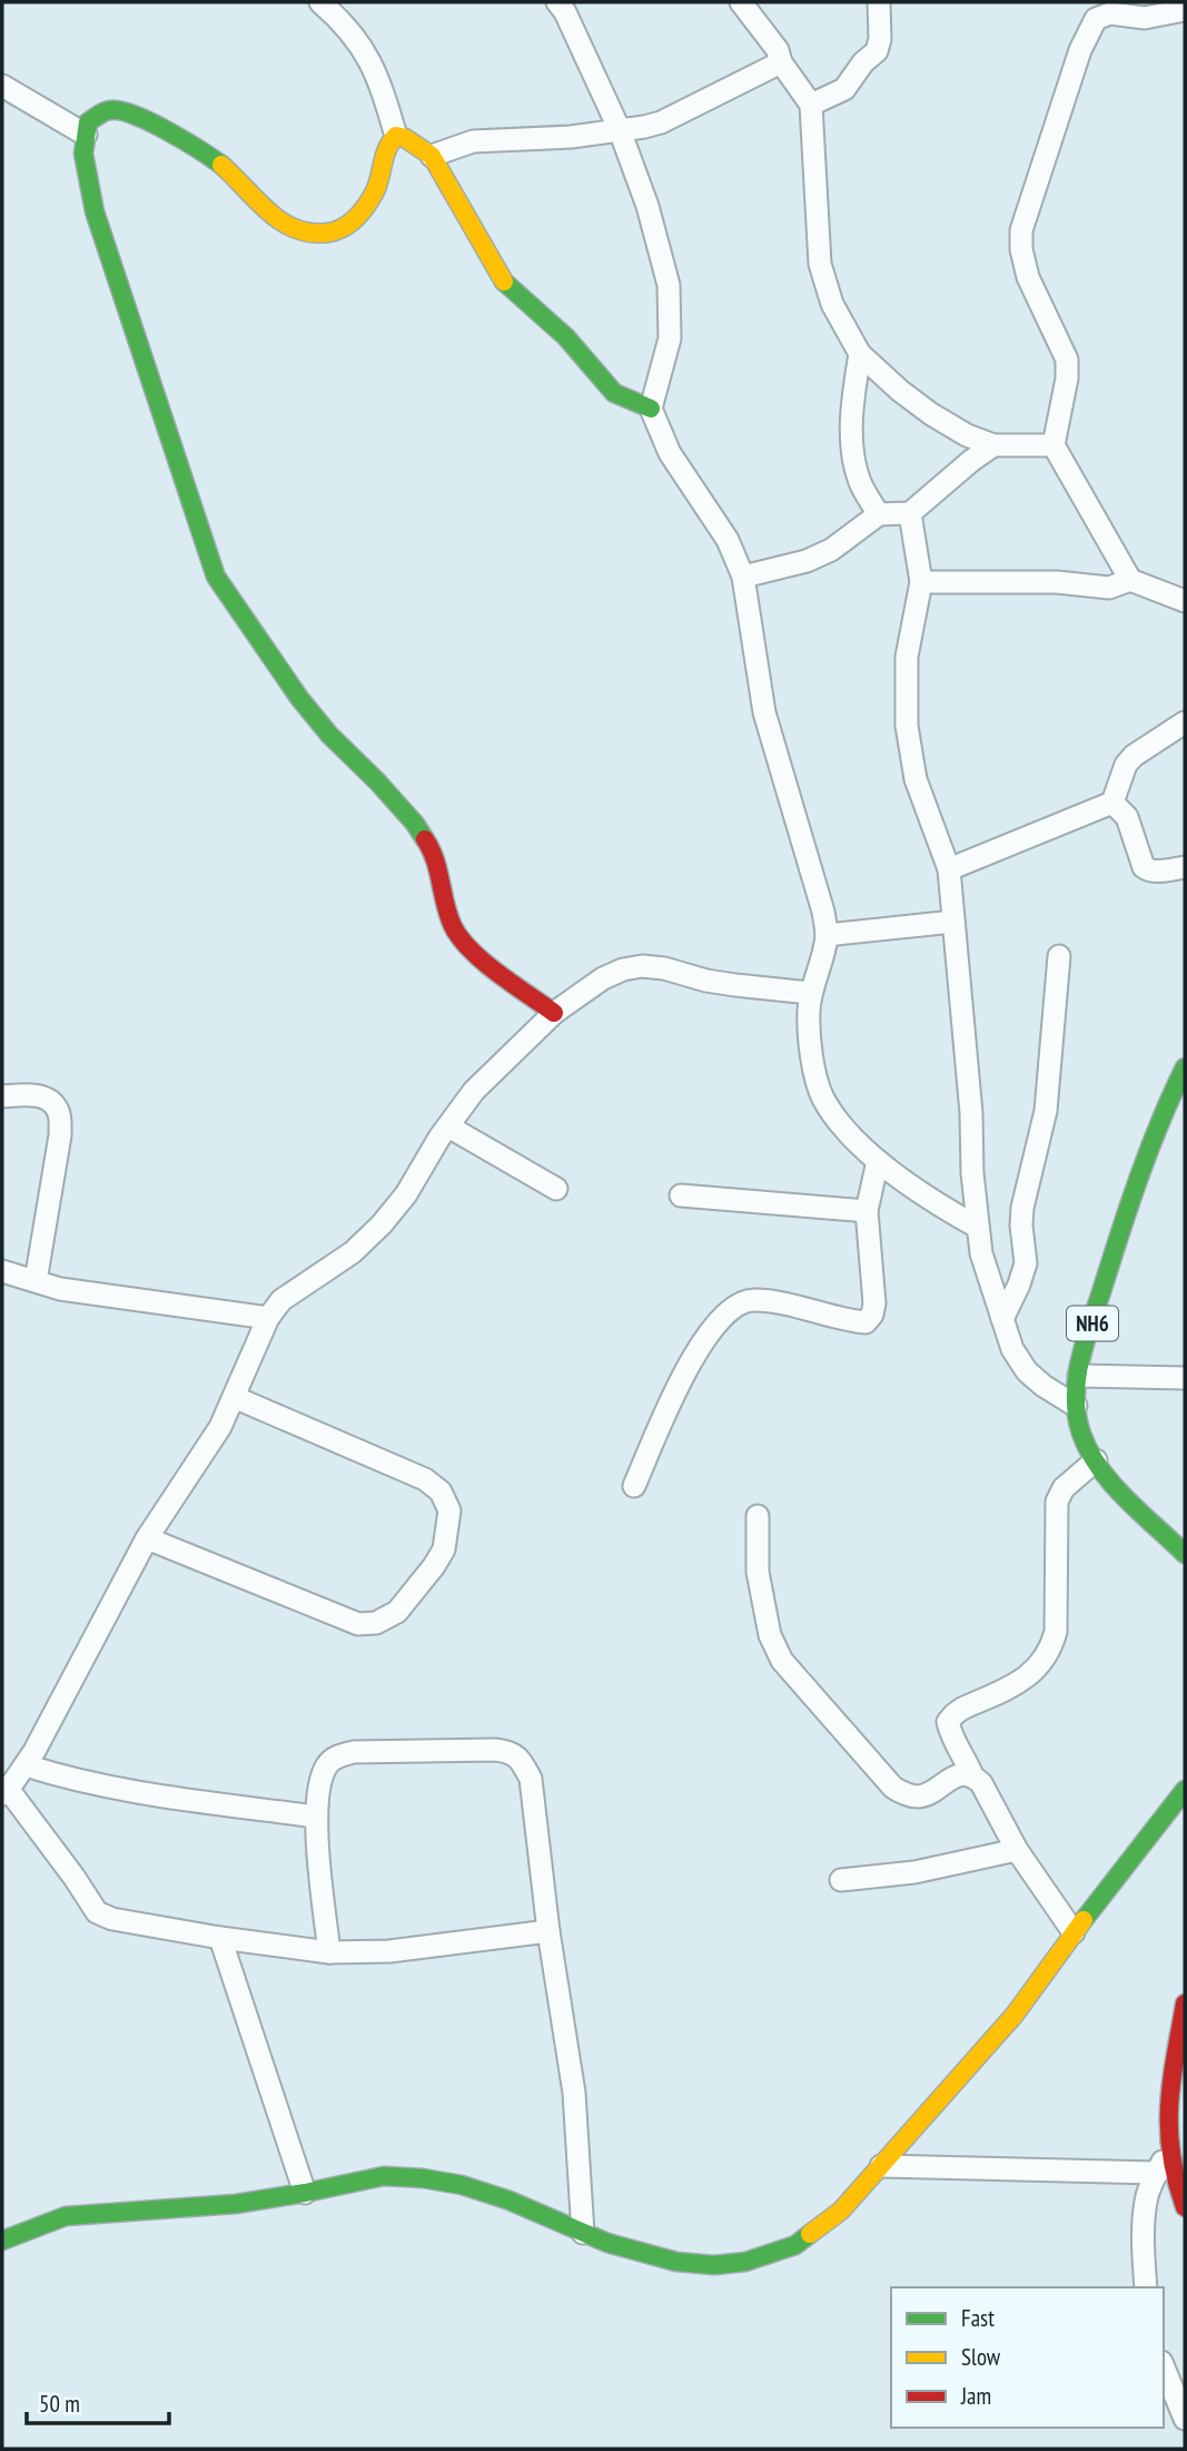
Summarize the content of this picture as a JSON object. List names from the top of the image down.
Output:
{
  "streets": {
    "main road": ["NH6"]
  },
  "legend": ["Fast", "Slow", "Jam"],
  "scale_bar": "50 m"
}
